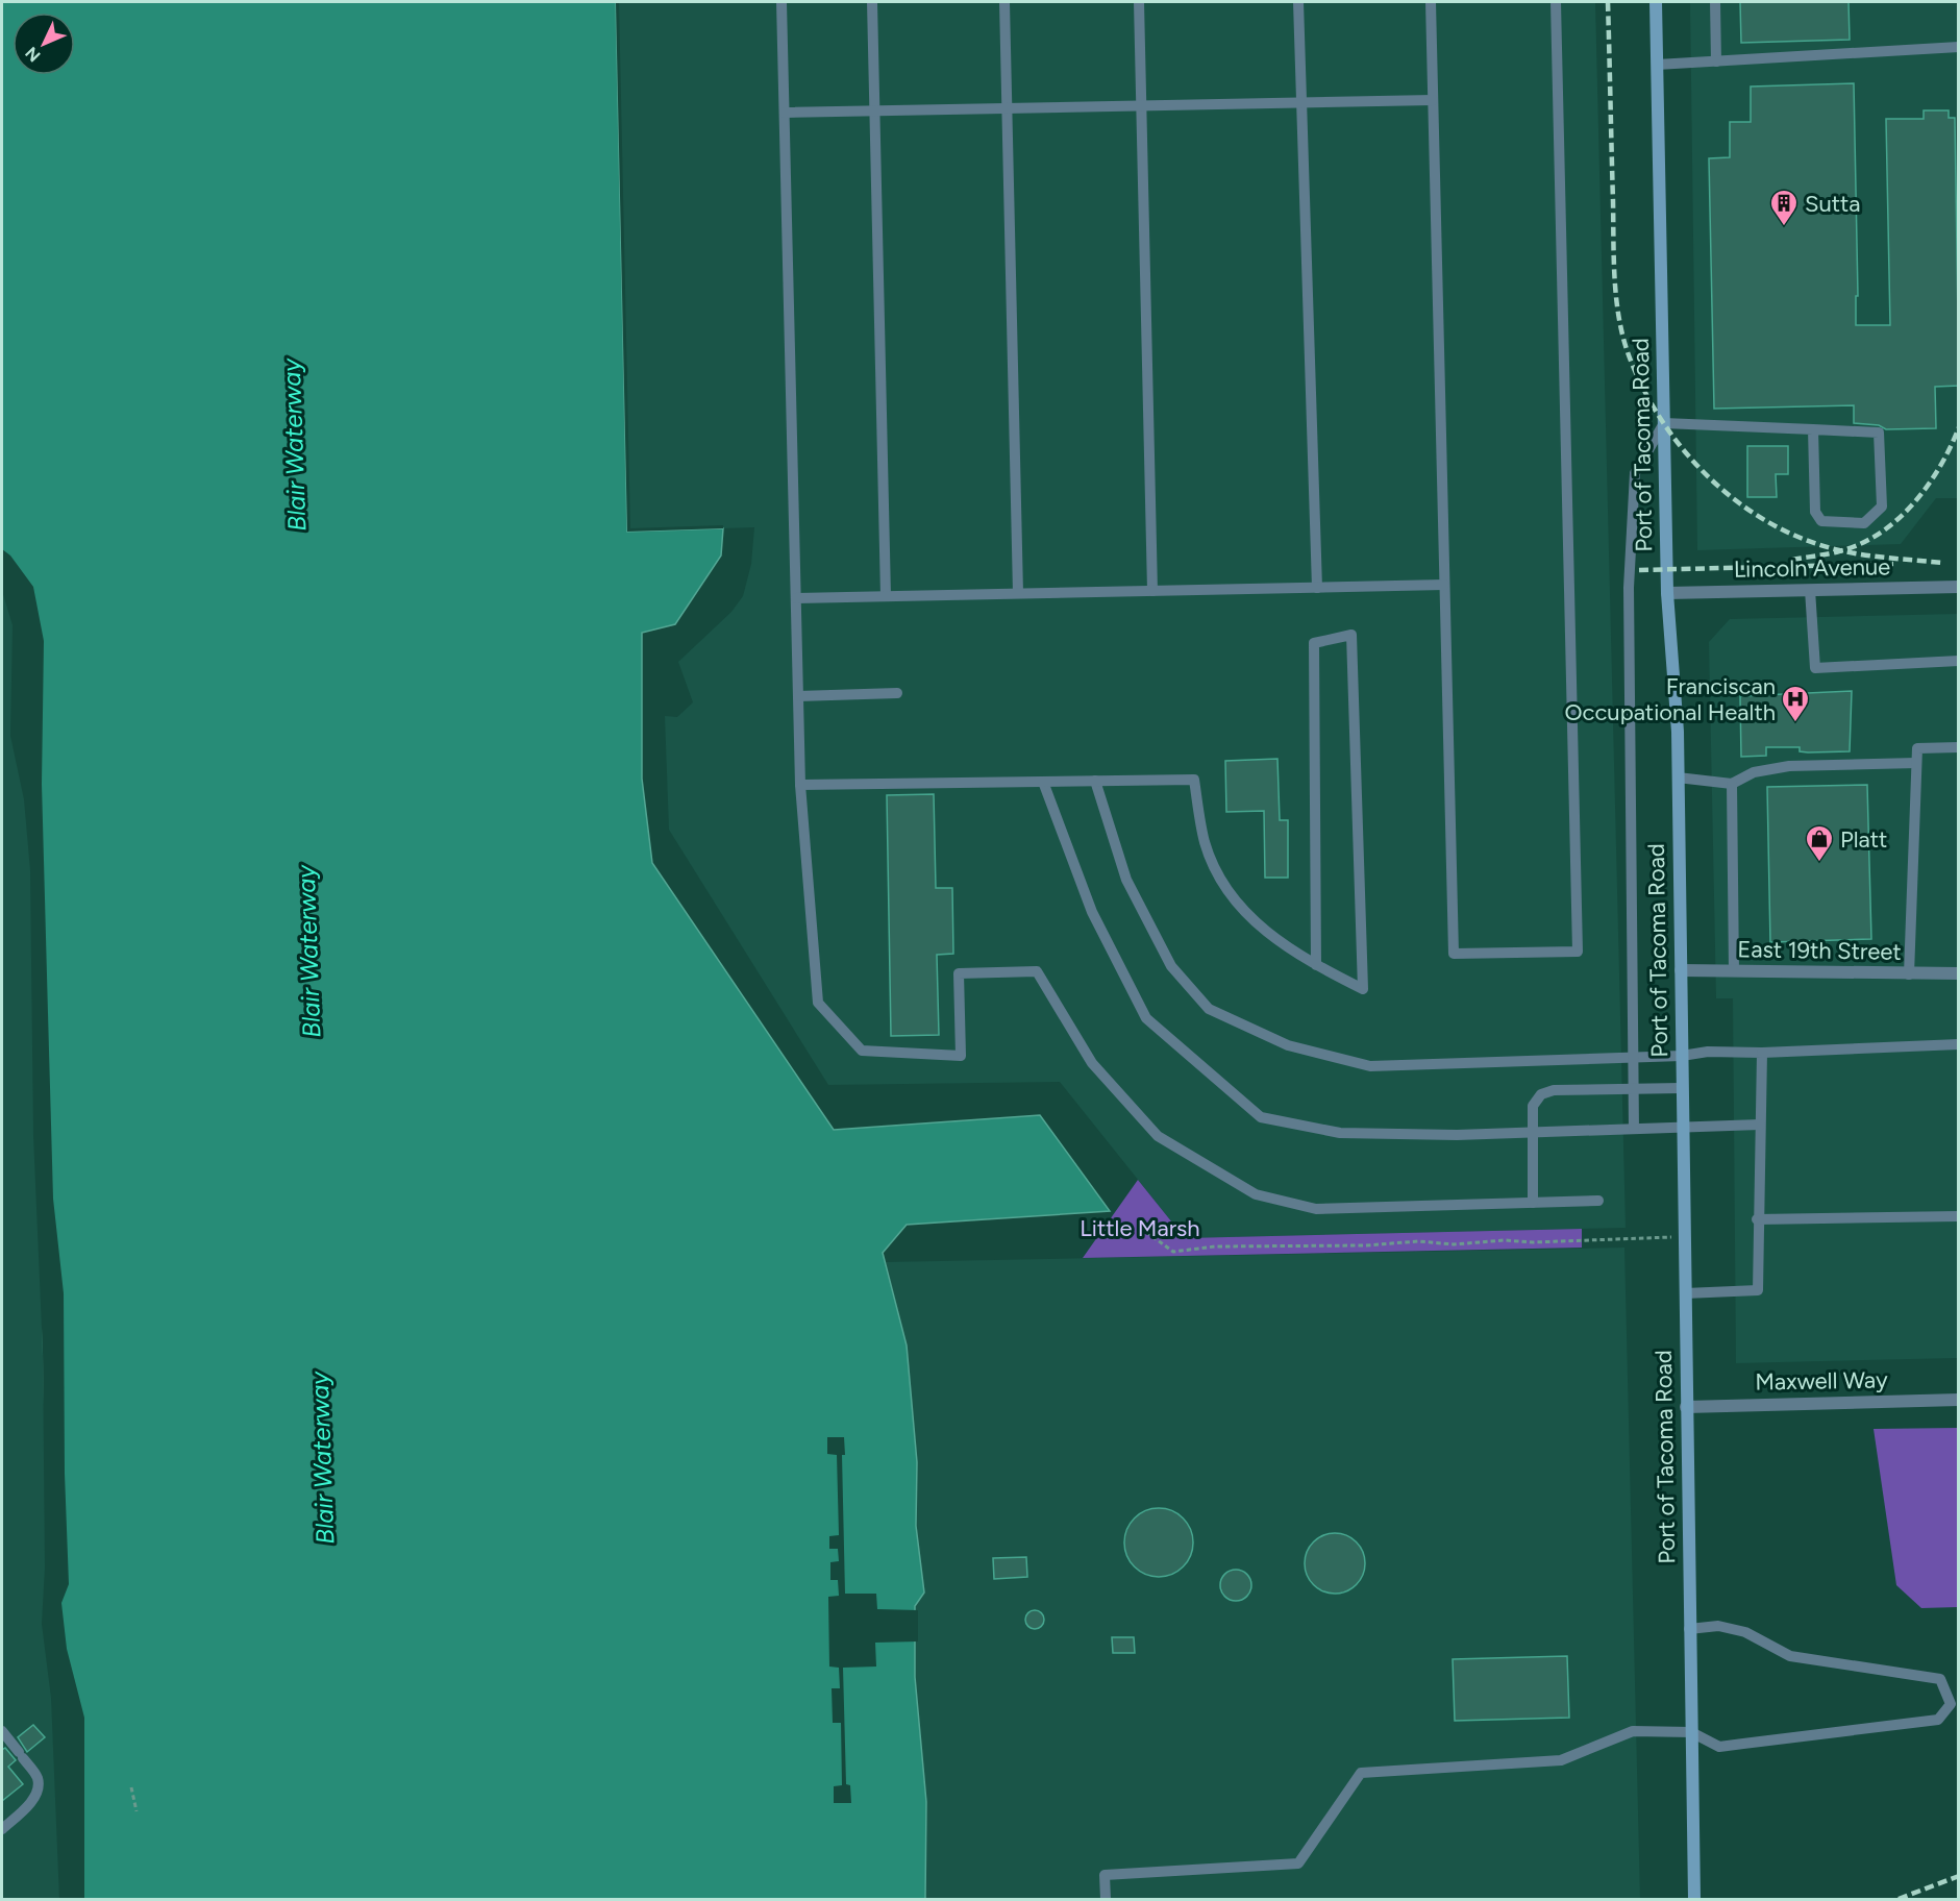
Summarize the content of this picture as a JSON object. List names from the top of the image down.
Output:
{
  "streets": {
    "main road": ["Port of Tacoma Road"],
    "street": ["Lincoln Avenue", "East 19th Street", "Maxwell Way"]
  },
  "crossings": [
    ["Port of Tacoma Road", "Lincoln Avenue"],
    ["Port of Tacoma Road", "East 19th Street"],
    ["Port of Tacoma Road", "Maxwell Way"]
  ],
  "water": ["Blair Waterway"],
  "parks": ["Little Marsh"],
  "places": {
    "building": ["Sutta"],
    "hospital": ["Franciscan Occupational Health"],
    "shop": ["Platt"]
  },
  "north": "bottom left"
}
